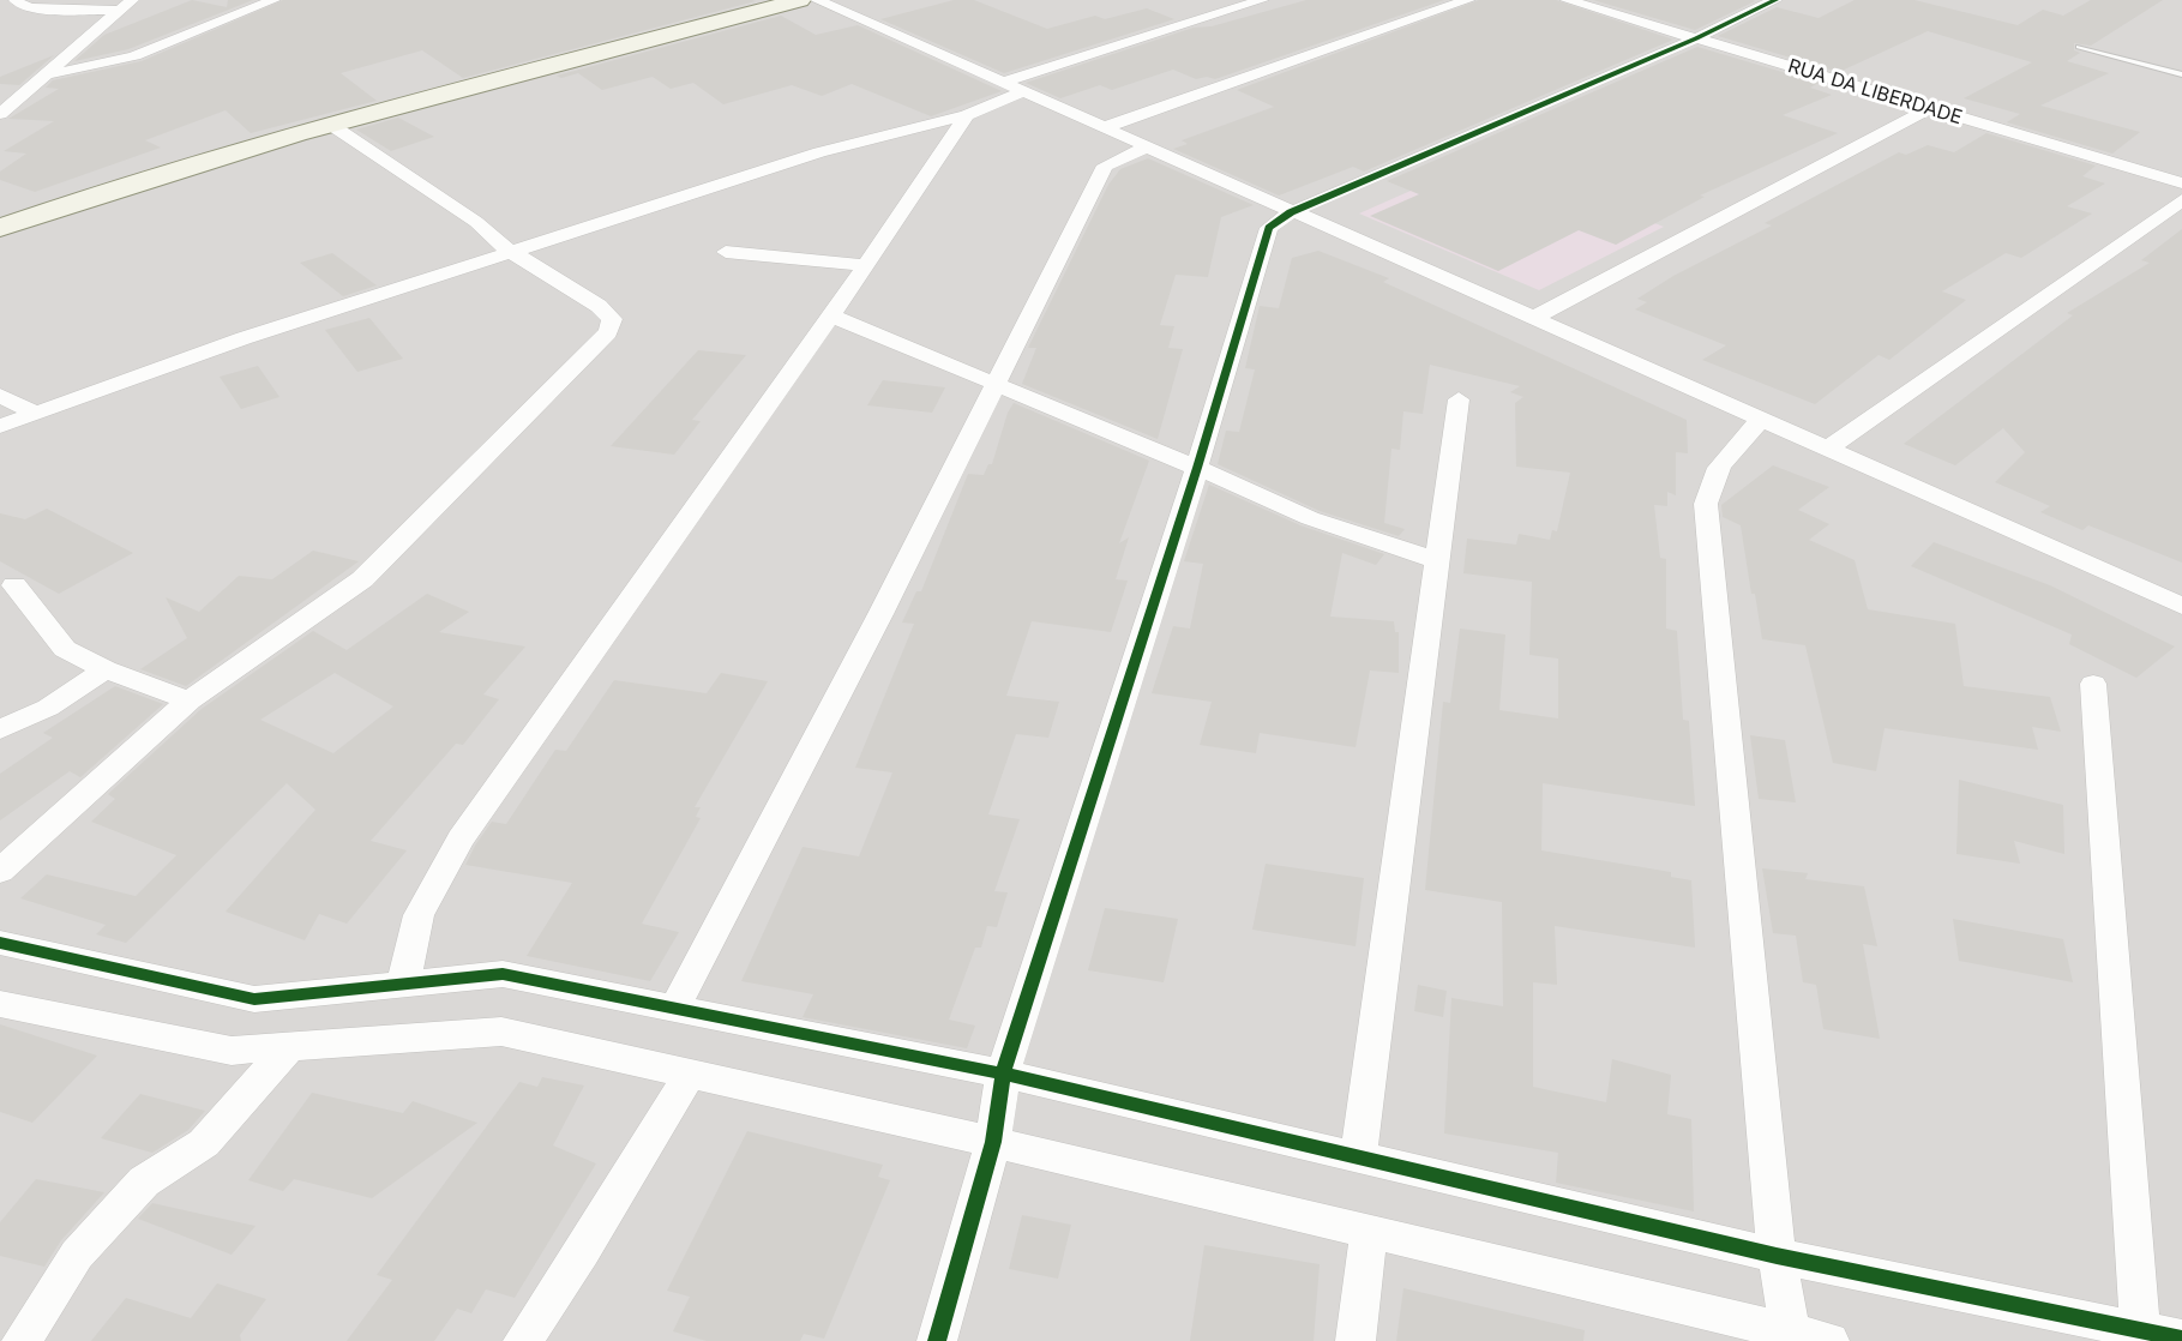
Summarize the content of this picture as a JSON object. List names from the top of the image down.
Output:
{
  "streets": {
    "street": ["RUA DA LIBERDADE"]
  }
}
